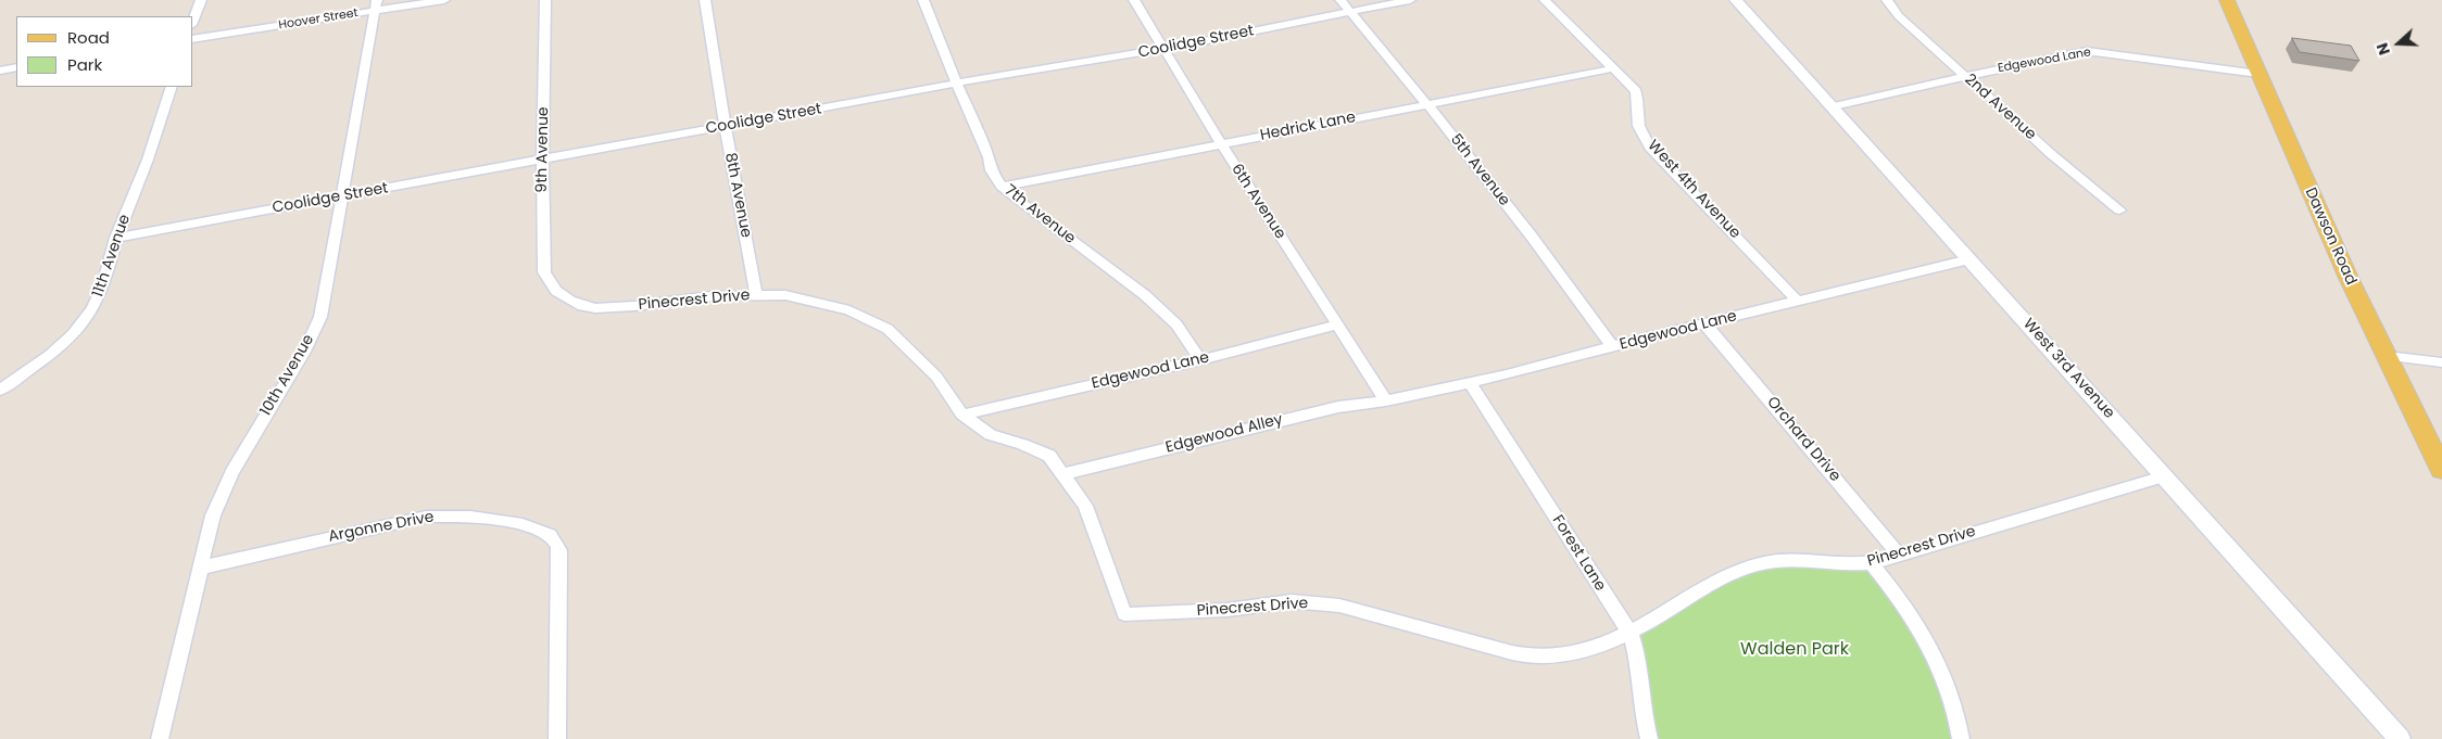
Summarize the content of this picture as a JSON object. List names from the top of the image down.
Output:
{
  "streets": {
    "main road": ["Dawson Road"],
    "street": [
      "Hoover Street",
      "Coolidge Street",
      "Edgewood Lane",
      "2nd Avenue",
      "Hedrick Lane",
      "9th Avenue",
      "5th Avenue",
      "West 4th Avenue",
      "8th Avenue",
      "6th Avenue",
      "7th Avenue",
      "11th Avenue",
      "Pinecrest Drive",
      "West 3rd Avenue",
      "10th Avenue",
      "Edgewood Alley",
      "Orchard Drive",
      "Argonne Drive",
      "Forest Lane"
    ]
  },
  "crossings": [
    ["Hoover Street", "10th Avenue"],
    ["Coolidge Street", "9th Avenue"],
    ["Coolidge Street", "5th Avenue"],
    ["Coolidge Street", "8th Avenue"],
    ["Coolidge Street", "6th Avenue"],
    ["Coolidge Street", "7th Avenue"],
    ["Coolidge Street", "11th Avenue"],
    ["Coolidge Street", "10th Avenue"],
    ["Edgewood Lane", "2nd Avenue"],
    ["Edgewood Lane", "5th Avenue"],
    ["Edgewood Lane", "West 4th Avenue"],
    ["Edgewood Lane", "6th Avenue"],
    ["Edgewood Lane", "7th Avenue"],
    ["Edgewood Lane", "Dawson Road"],
    ["Edgewood Lane", "Pinecrest Drive"],
    ["Edgewood Lane", "West 3rd Avenue"],
    ["Edgewood Lane", "Edgewood Alley"],
    ["Edgewood Lane", "Orchard Drive"],
    ["Edgewood Lane", "Forest Lane"],
    ["Hedrick Lane", "5th Avenue"],
    ["Hedrick Lane", "West 4th Avenue"],
    ["Hedrick Lane", "6th Avenue"],
    ["Hedrick Lane", "7th Avenue"],
    ["9th Avenue", "Pinecrest Drive"],
    ["8th Avenue", "Pinecrest Drive"],
    ["6th Avenue", "Edgewood Alley"],
    ["Pinecrest Drive", "West 3rd Avenue"],
    ["Pinecrest Drive", "Edgewood Alley"],
    ["Pinecrest Drive", "Orchard Drive"],
    ["Pinecrest Drive", "Forest Lane"],
    ["10th Avenue", "Argonne Drive"]
  ],
  "parks": ["Walden Park"],
  "legend": ["Road", "Park"],
  "north": "left"
}
